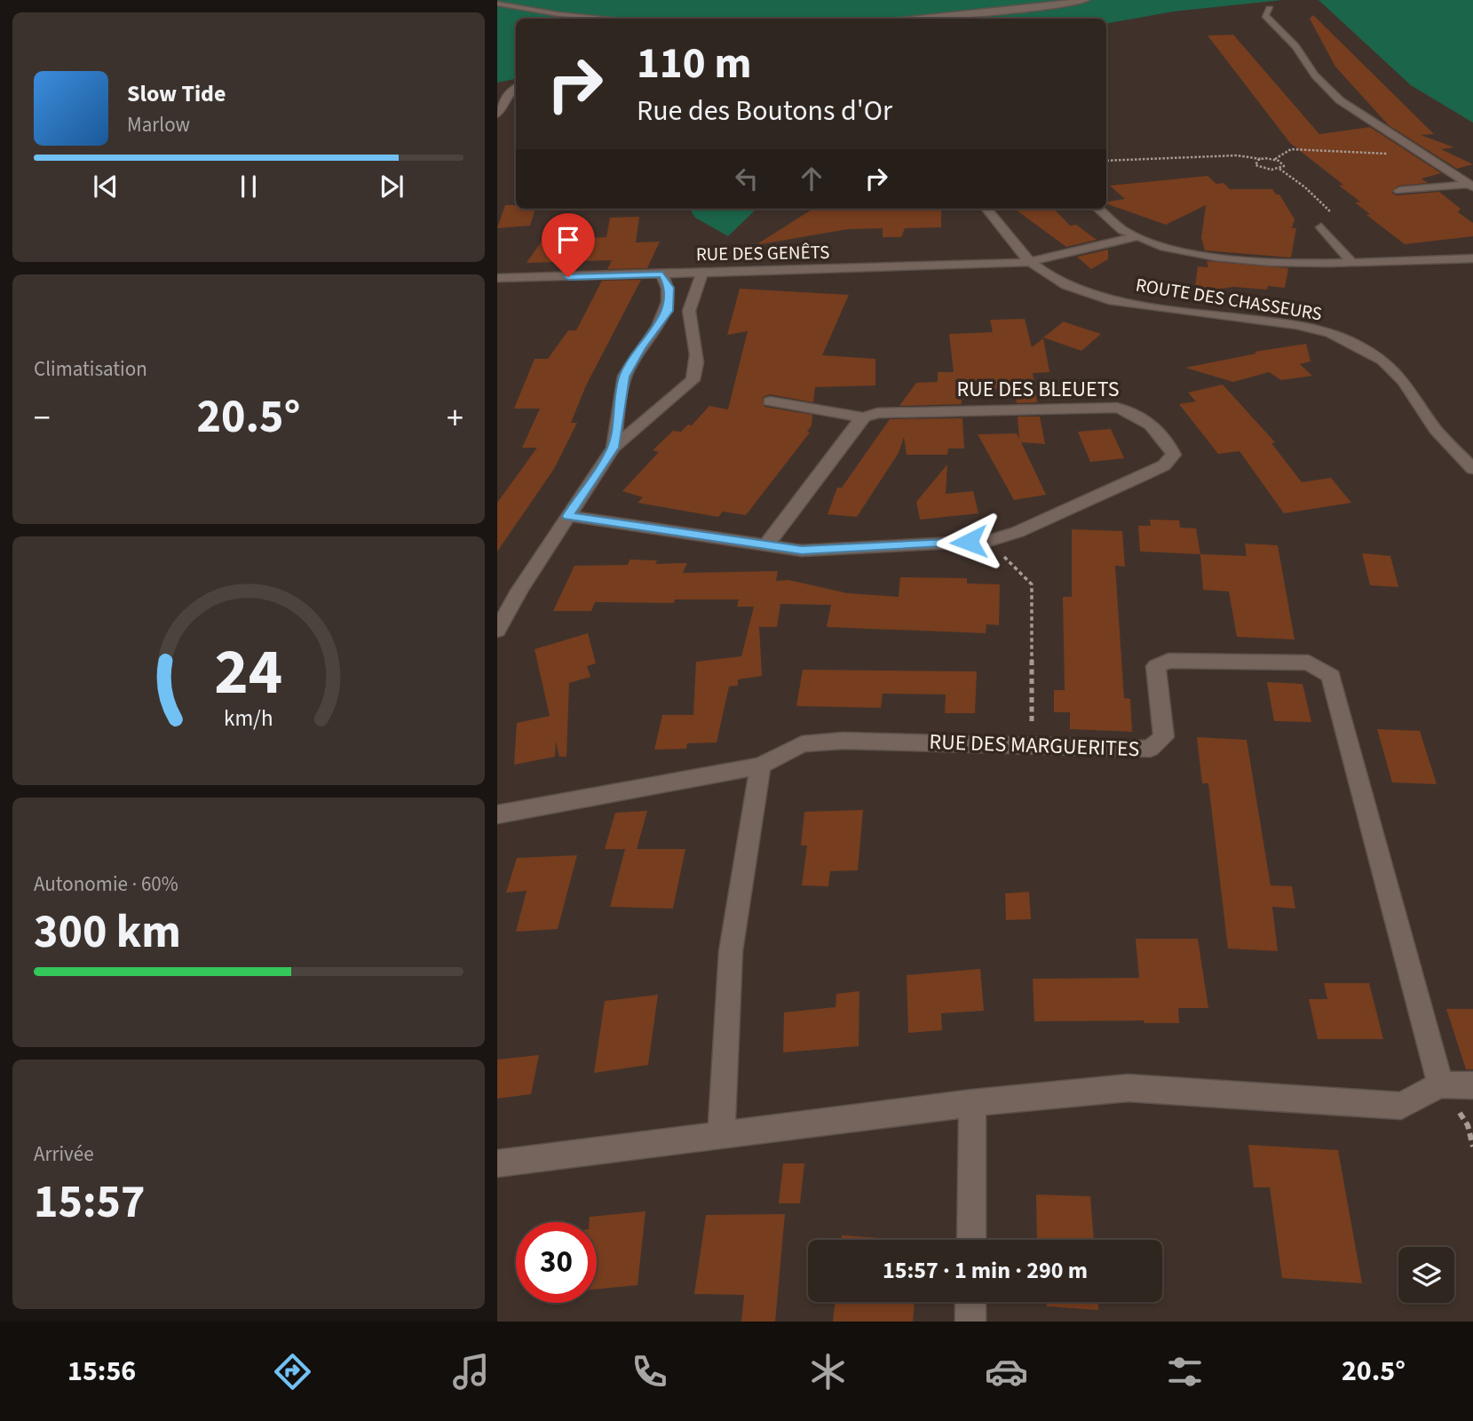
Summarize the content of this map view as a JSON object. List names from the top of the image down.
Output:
{
  "streets": {
    "street": [
      "RUE DES GENÊTS",
      "ROUTE DES CHASSEURS",
      "RUE DES BLEUETS",
      "RUE DES MARGUERITES"
    ]
  },
  "crossings": [
    ["RUE DES GENÊTS", "ROUTE DES CHASSEURS"]
  ],
  "page": {
    "turn": ["110 m", "Rue des Boutons d'Or"],
    "song": ["Slow Tide", "Marlow"],
    "tile": [
      "Climatisation",
      ["Autonomie · 60%", "300 km"],
      ["Arrivée", "15:57"]
    ],
    "heat": ["−", "20.5°", "+"],
    "limit": "30",
    "trip": "15:57 · 1 min · 290 m",
    "tabs": ["15:56", "20.5°"],
    "gauge": ["24", "km/h"]
  }
}
